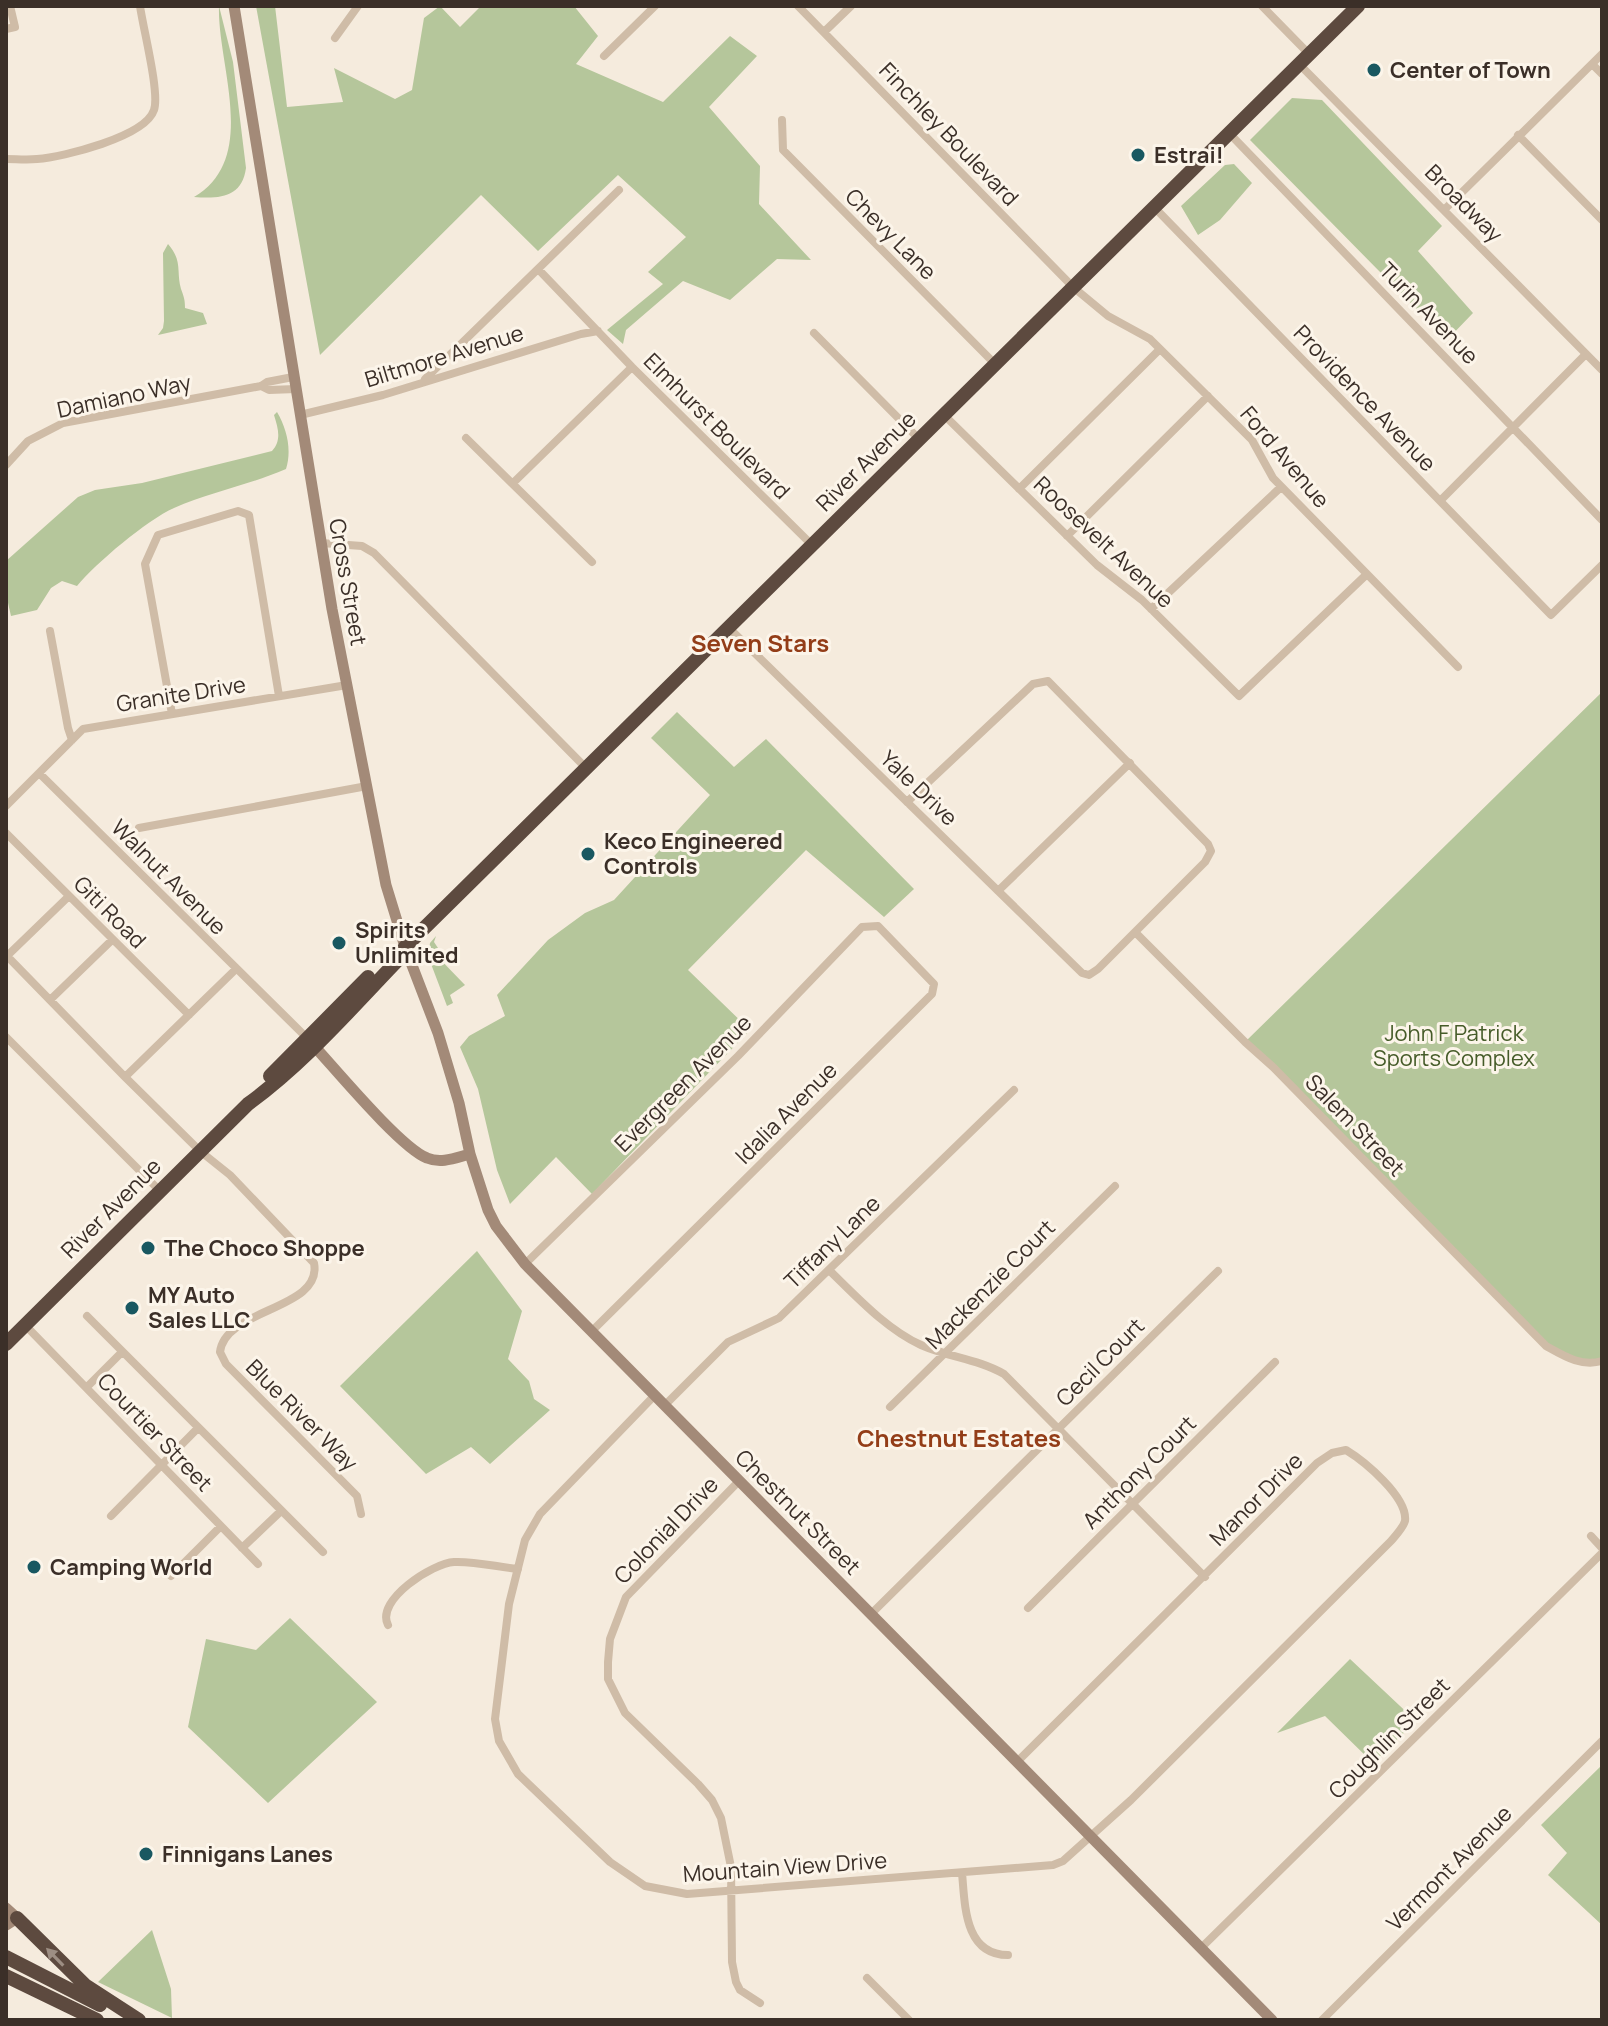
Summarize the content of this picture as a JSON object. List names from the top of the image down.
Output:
{
  "streets": {
    "highway": ["River Avenue"],
    "street": [
      "Finchley Boulevard",
      "Broadway",
      "Chevy Lane",
      "Turin Avenue",
      "Biltmore Avenue",
      "Damiano Way",
      "Providence Avenue",
      "Elmhurst Boulevard",
      "Ford Avenue",
      "Roosevelt Avenue",
      "Cross Street",
      "Granite Drive",
      "Yale Drive",
      "Walnut Avenue",
      "Giti Road",
      "Evergreen Avenue",
      "Idalia Avenue",
      "Salem Street",
      "Tiffany Lane",
      "Mackenzie Court",
      "Cecil Court",
      "Blue River Way",
      "Courtier Street",
      "Anthony Court",
      "Manor Drive",
      "Chestnut Street",
      "Colonial Drive",
      "Coughlin Street",
      "Mountain View Drive",
      "Vermont Avenue"
    ]
  },
  "crossings": [
    ["Finchley Boulevard", "Ford Avenue"],
    ["Finchley Boulevard", "River Avenue"],
    ["Broadway", "River Avenue"],
    ["Chevy Lane", "River Avenue"],
    ["Turin Avenue", "River Avenue"],
    ["Biltmore Avenue", "Elmhurst Boulevard"],
    ["Biltmore Avenue", "Cross Street"],
    ["Damiano Way", "Cross Street"],
    ["Providence Avenue", "River Avenue"],
    ["Elmhurst Boulevard", "River Avenue"],
    ["Ford Avenue", "River Avenue"],
    ["Ford Avenue", "Roosevelt Avenue"],
    ["River Avenue", "Roosevelt Avenue"],
    ["River Avenue", "Cross Street"],
    ["River Avenue", "Yale Drive"],
    ["River Avenue", "Walnut Avenue"],
    ["River Avenue", "Blue River Way"],
    ["River Avenue", "Courtier Street"],
    ["Cross Street", "Granite Drive"],
    ["Cross Street", "Chestnut Street"],
    ["Granite Drive", "Walnut Avenue"],
    ["Yale Drive", "Salem Street"],
    ["Evergreen Avenue", "Idalia Avenue"],
    ["Evergreen Avenue", "Chestnut Street"],
    ["Idalia Avenue", "Chestnut Street"],
    ["Tiffany Lane", "Chestnut Street"],
    ["Cecil Court", "Chestnut Street"],
    ["Manor Drive", "Chestnut Street"],
    ["Manor Drive", "Mountain View Drive"],
    ["Chestnut Street", "Colonial Drive"],
    ["Chestnut Street", "Coughlin Street"],
    ["Chestnut Street", "Mountain View Drive"],
    ["Colonial Drive", "Mountain View Drive"]
  ],
  "districts": ["Seven Stars", "Chestnut Estates"],
  "parks": ["John F Patrick Sports Complex"],
  "places": [
    "Center of Town",
    "Estrai!",
    "Keco Engineered Controls",
    "Spirits Unlimited",
    "The Choco Shoppe",
    "MY Auto Sales LLC",
    "Camping World",
    "Finnigans Lanes"
  ]
}
